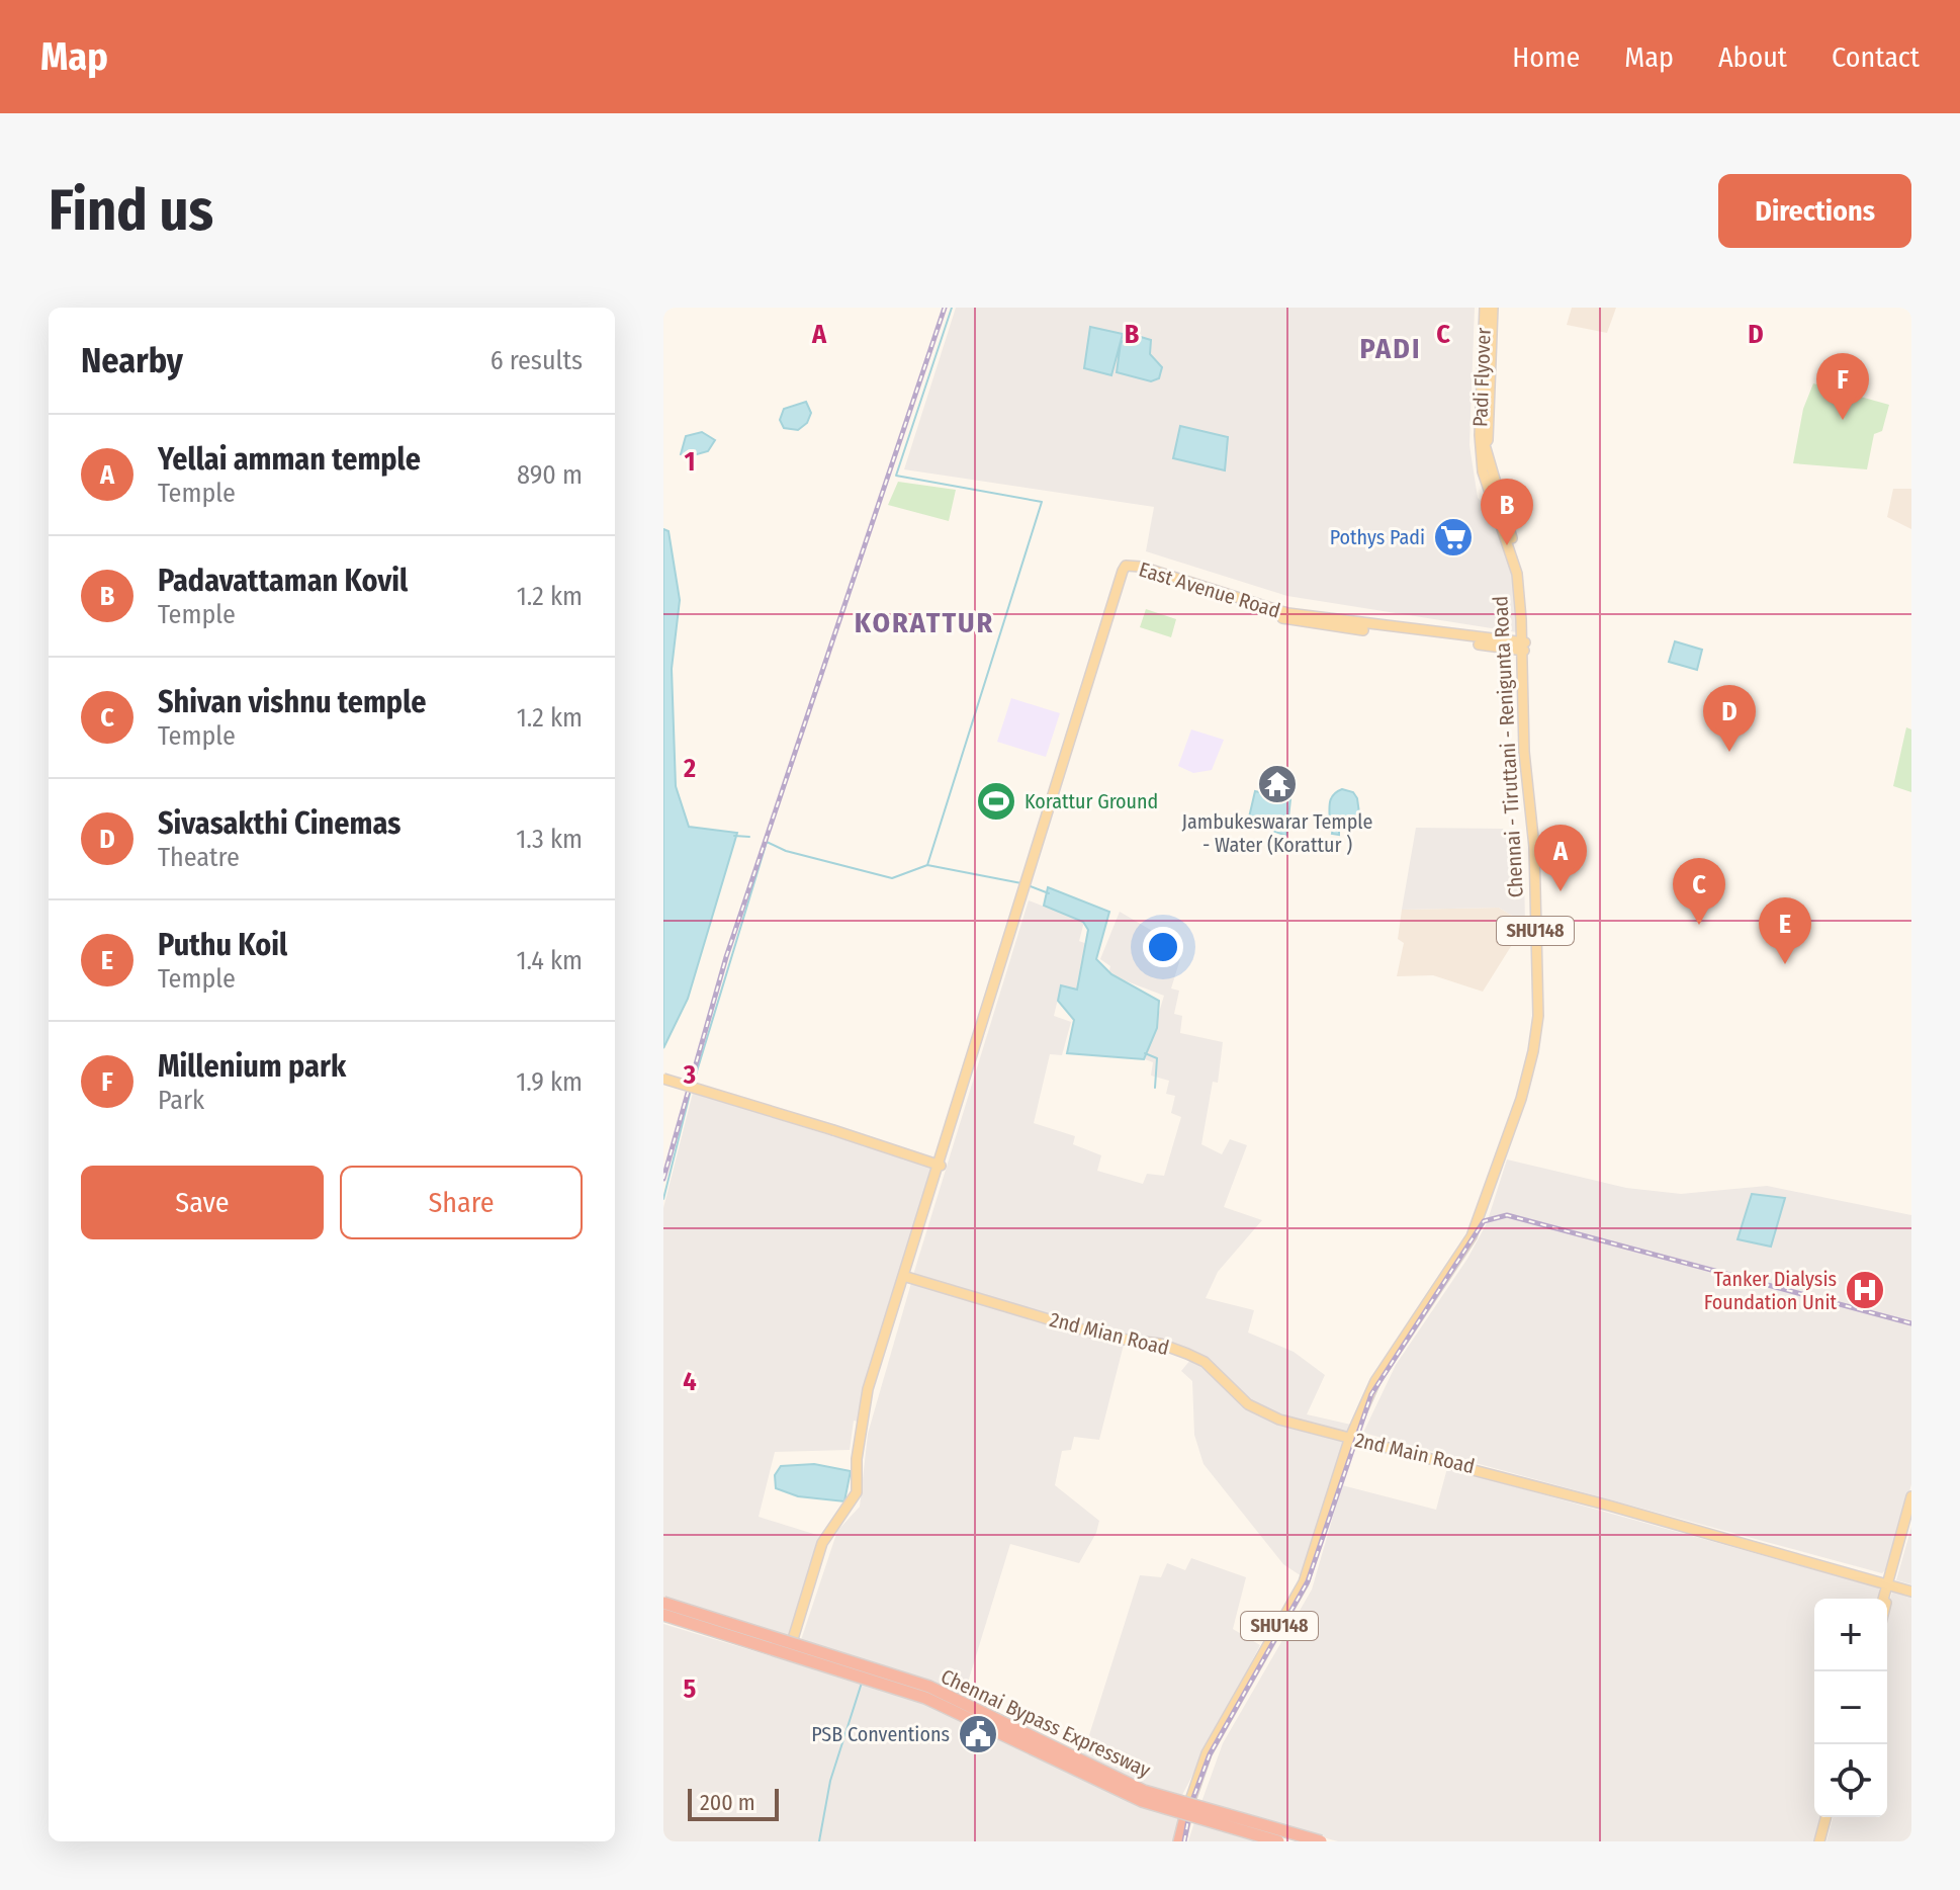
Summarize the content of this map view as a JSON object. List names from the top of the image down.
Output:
{
  "streets": {
    "highway": ["Chennai - Tiruttani - Renigunta Road", "SHU148", "Chennai Bypass Expressway"],
    "main road": [
      "Padi Flyover",
      "East Avenue Road",
      "2nd Mian Road",
      "2nd Main Road"
    ]
  },
  "crossings": [
    ["Padi Flyover", "Chennai - Tiruttani - Renigunta Road"],
    ["East Avenue Road", "Chennai - Tiruttani - Renigunta Road"],
    ["Chennai - Tiruttani - Renigunta Road", "2nd Mian Road"],
    ["Chennai - Tiruttani - Renigunta Road", "2nd Main Road"],
    ["2nd Mian Road", "2nd Main Road"]
  ],
  "districts": ["PADI", "KORATTUR"],
  "places": {
    "supermarket": ["Pothys Padi"],
    "temple": ["Jambukeswarar Temple - Water (Korattur )"],
    "sports": ["Korattur Ground"],
    "hospital": ["Tanker Dialysis Foundation Unit"],
    "public building": ["PSB Conventions"]
  },
  "scale_bar": "200 m",
  "page": {
    "header": "Map",
    "nav": [
      "Home",
      "Map",
      "About",
      "Contact"
    ],
    "buttons": [
      "Directions",
      ["Save", "Share"]
    ],
    "title": "Find us",
    "heading": ["Nearby", "6 results"],
    "pins": [
      "F",
      "B",
      "D",
      "A",
      "C",
      "E"
    ],
    "list": [
      {
        "mark": "A",
        "name": "Yellai amman temple",
        "note": "Temple",
        "value": "890 m"
      },
      {
        "mark": "B",
        "name": "Padavattaman Kovil",
        "note": "Temple",
        "value": "1.2 km"
      },
      {
        "mark": "C",
        "name": "Shivan vishnu temple",
        "note": "Temple",
        "value": "1.2 km"
      },
      {
        "mark": "D",
        "name": "Sivasakthi Cinemas",
        "note": "Theatre",
        "value": "1.3 km"
      },
      {
        "mark": "E",
        "name": "Puthu Koil",
        "note": "Temple",
        "value": "1.4 km"
      },
      {
        "mark": "F",
        "name": "Millenium park",
        "note": "Park",
        "value": "1.9 km"
      }
    ],
    "map_buttons": ["+", "−"],
    "scale": "200 m"
  },
  "grid": {
    "columns": [
      "A",
      "B",
      "C",
      "D"
    ],
    "rows": [
      "1",
      "2",
      "3",
      "4",
      "5"
    ]
  }
}
